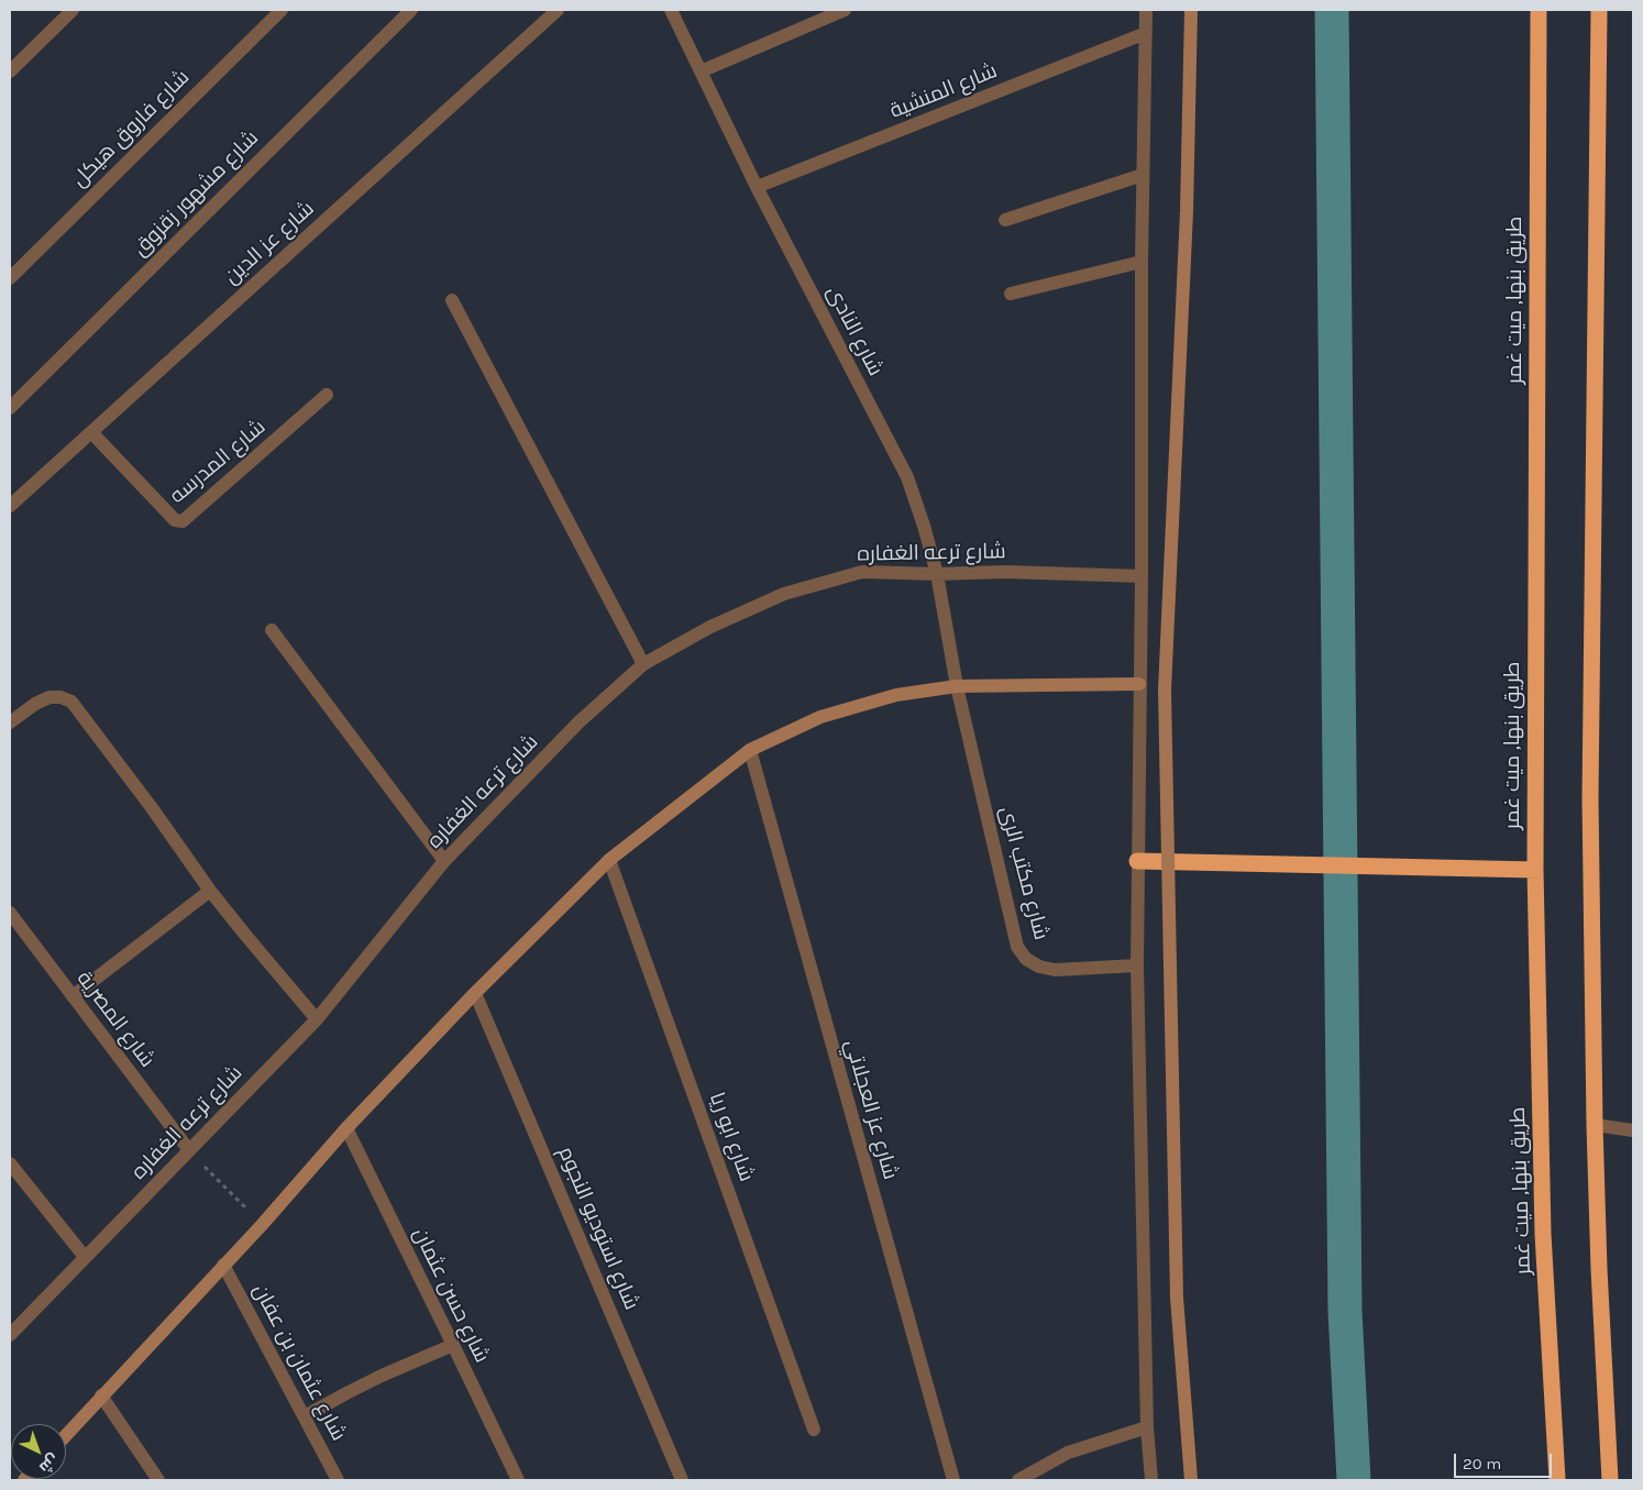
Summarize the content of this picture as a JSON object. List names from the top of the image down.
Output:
{
  "streets": {
    "highway": ["طريق بنها, ميت غمر"],
    "street": [
      "شارع المنشية",
      "شارع فاروق هيكل",
      "شارع مشهور زقزوق",
      "شارع عز الدين",
      "شارع النادى",
      "شارع المدرسه",
      "شارع ترعه الغفاره",
      "شارع مكتب الرى",
      "شارع المصرية",
      "شارع عز العجلاتي",
      "شارع ابو ريا",
      "شارع استوديو النجوم",
      "شارع حسن عثمان",
      "شارع عثمان بن عفان"
    ]
  },
  "crossings": [
    ["شارع المنشية", "شارع النادى"],
    ["شارع عز الدين", "شارع المدرسه"],
    ["شارع النادى", "شارع ترعه الغفاره"],
    ["شارع النادى", "شارع مكتب الرى"],
    ["شارع ترعه الغفاره", "شارع المصرية"]
  ],
  "scale_bar": "20 m",
  "north": "bottom right"
}
